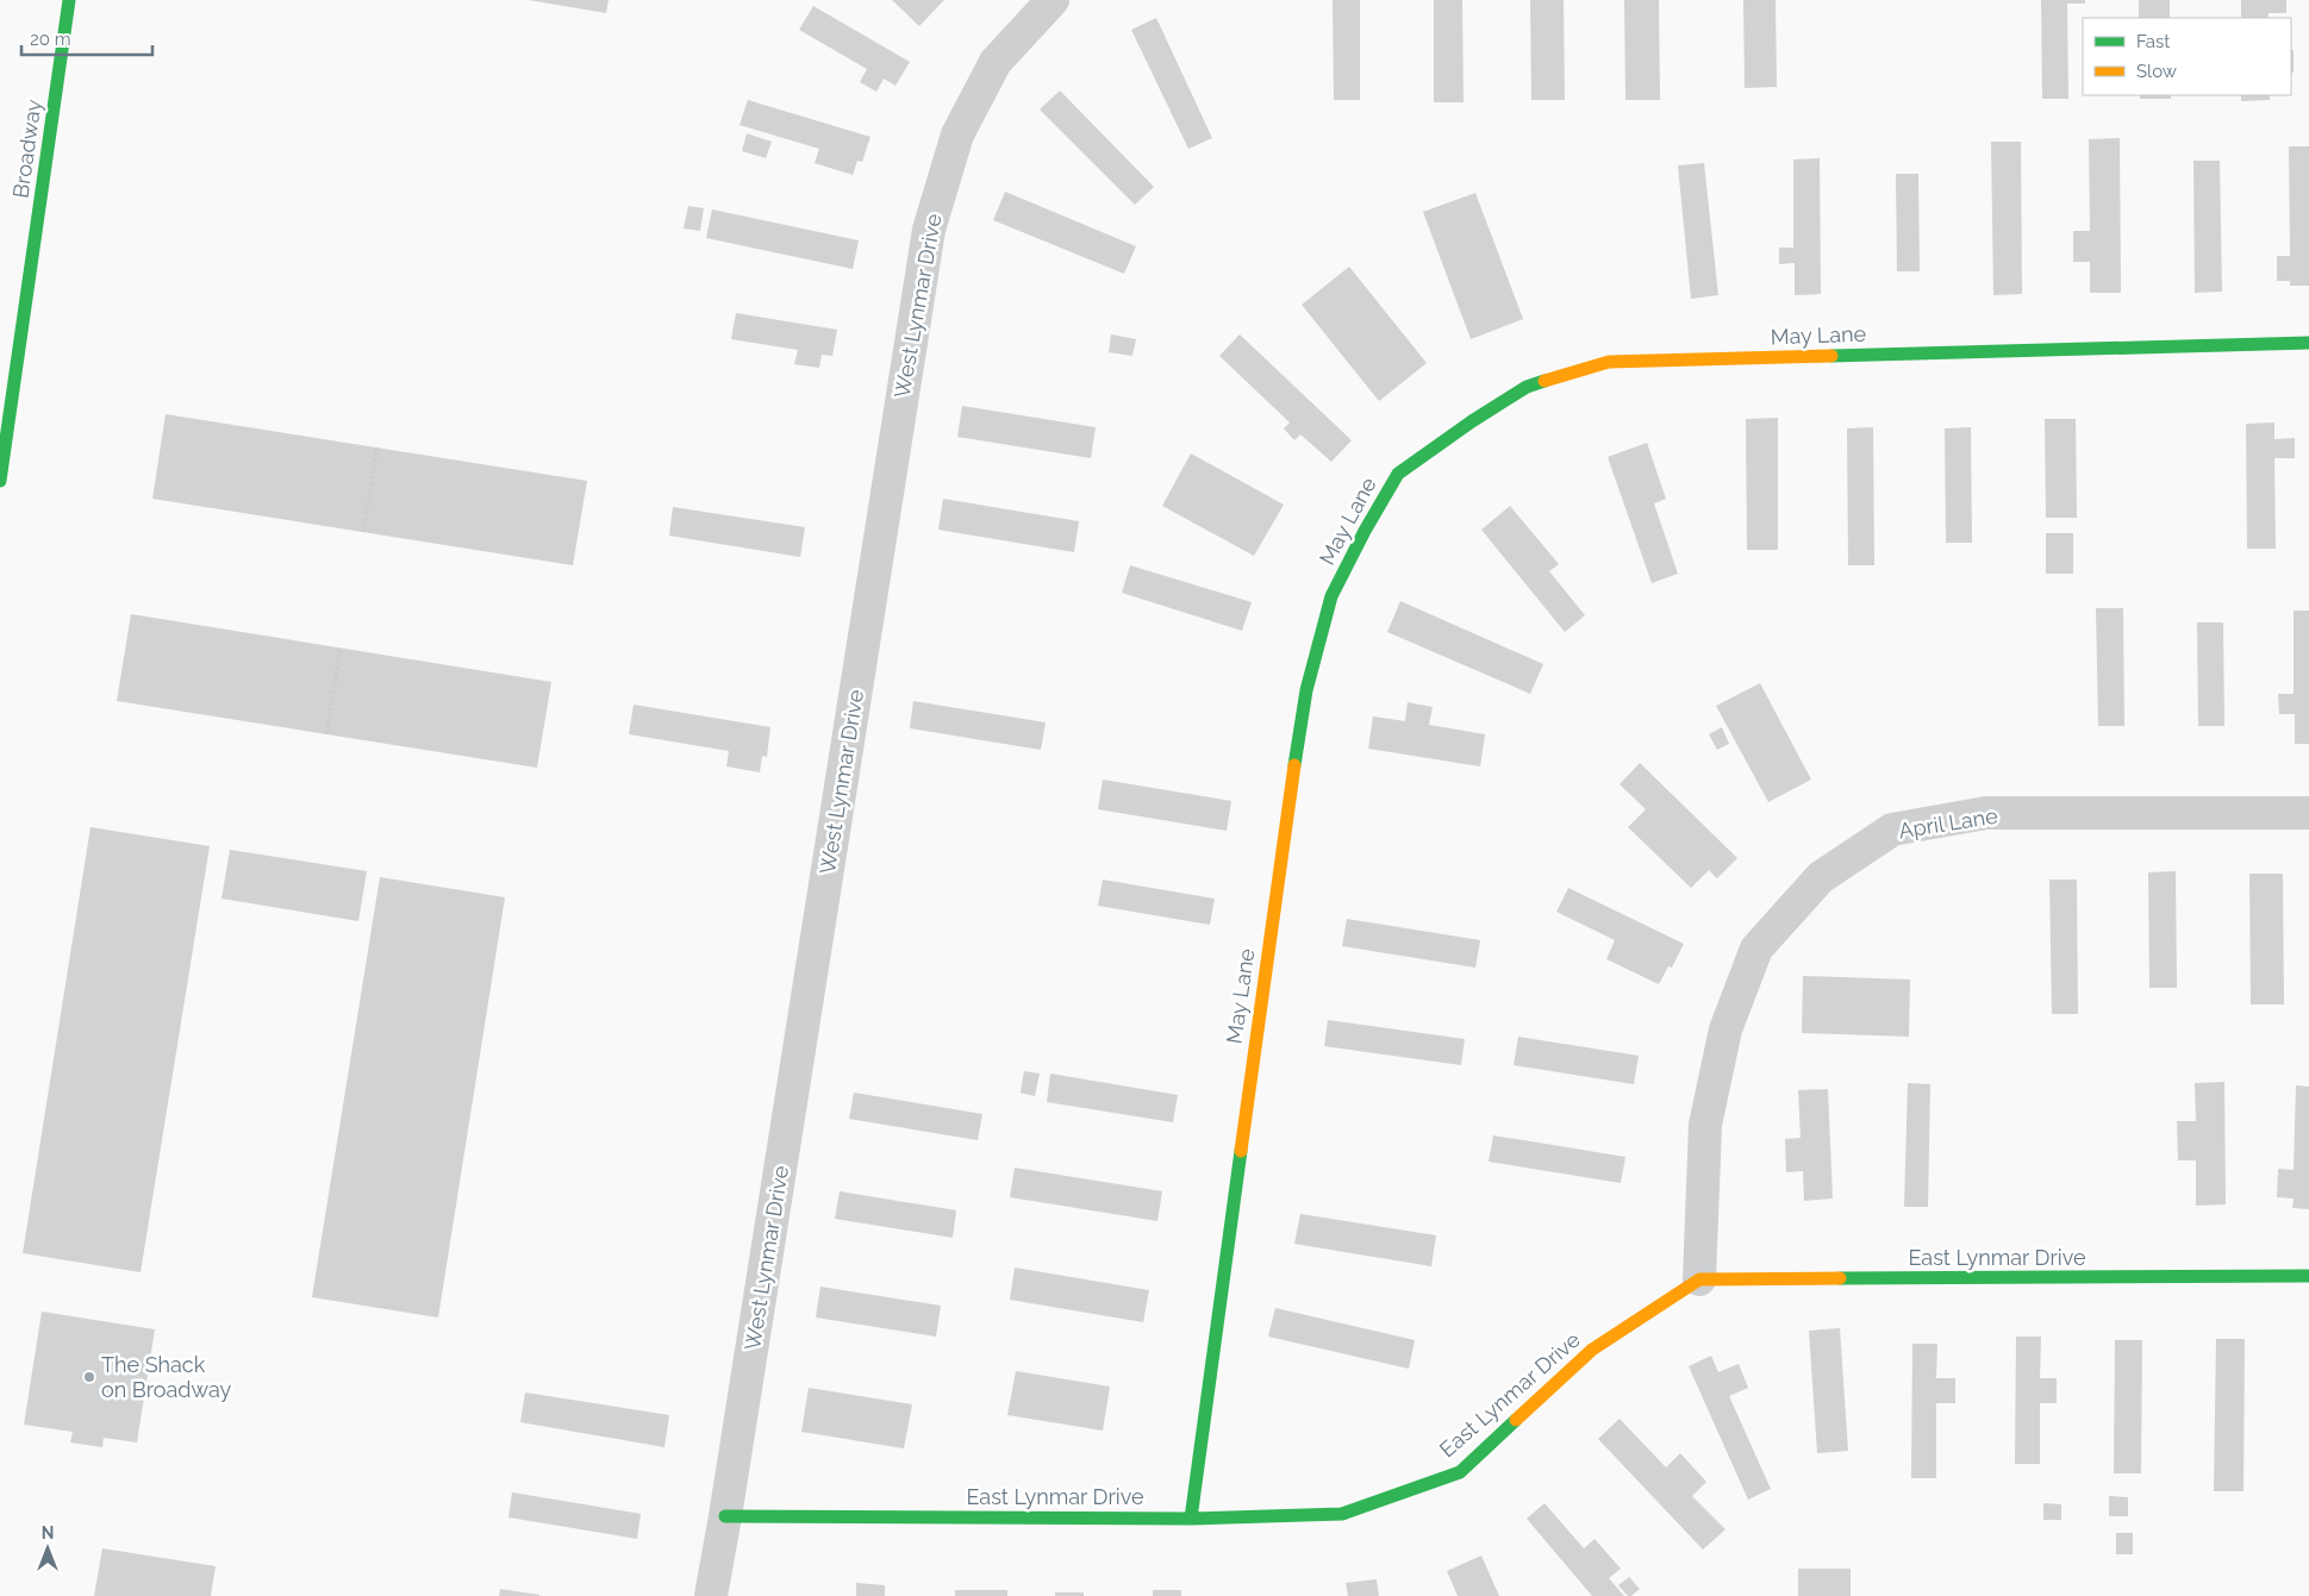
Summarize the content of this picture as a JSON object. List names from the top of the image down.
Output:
{
  "streets": {
    "street": [
      "Broadway",
      "West Lynmar Drive",
      "May Lane",
      "April Lane",
      "East Lynmar Drive"
    ]
  },
  "crossings": [
    ["West Lynmar Drive", "East Lynmar Drive"],
    ["May Lane", "East Lynmar Drive"],
    ["April Lane", "East Lynmar Drive"]
  ],
  "places": ["The Shack on Broadway"],
  "legend": ["Fast", "Slow"],
  "scale_bar": "20 m",
  "north": "top"
}
